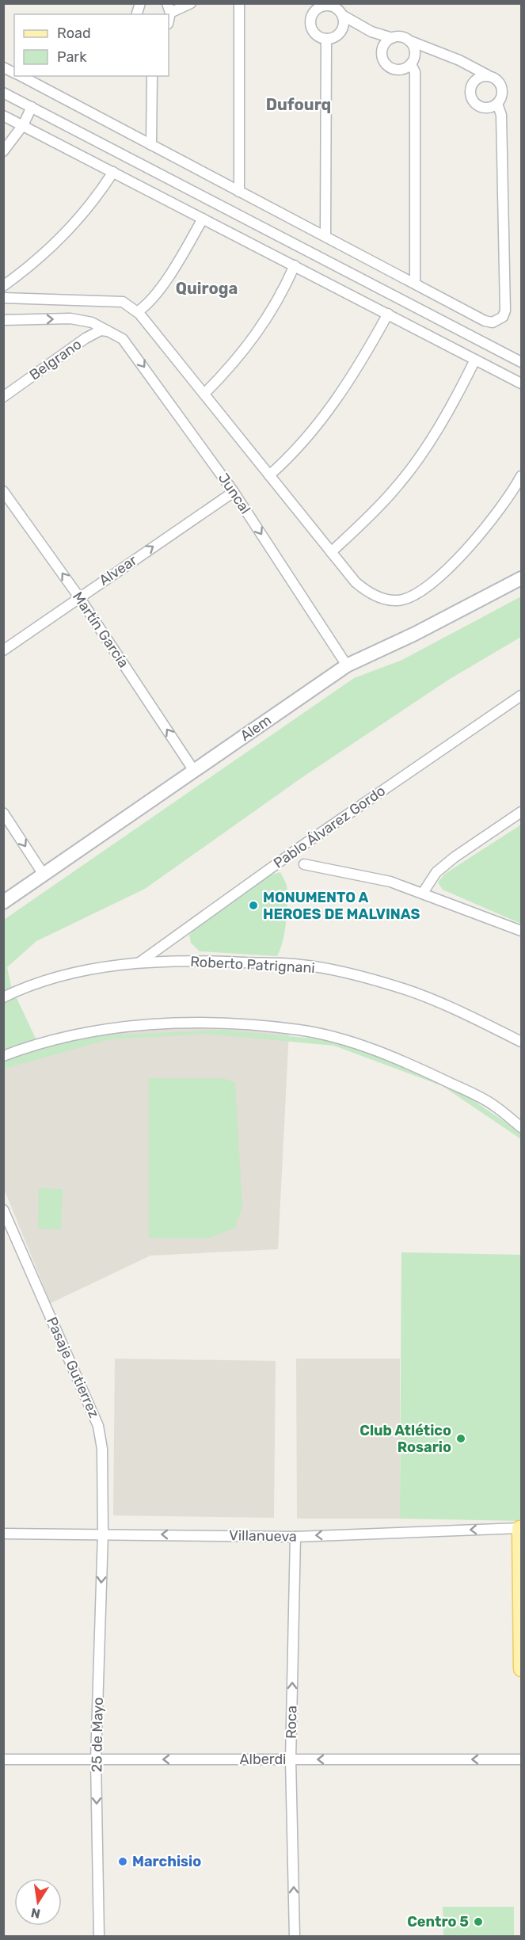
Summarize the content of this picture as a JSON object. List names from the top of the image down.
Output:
{
  "streets": {
    "main road": ["Alem"],
    "street": [
      "Belgrano",
      "Juncal",
      "Alvear",
      "Martín García",
      "Pablo Álvarez Gordo",
      "Roberto Patrignani",
      "Pasaje Gutierrez",
      "Villanueva",
      "Roca",
      "25 de Mayo",
      "Alberdi"
    ]
  },
  "crossings": [
    ["Belgrano", "Juncal"],
    ["Juncal", "Alvear"],
    ["Juncal", "Alem"],
    ["Alvear", "Martín García"],
    ["Martín García", "Alem"],
    ["Pablo Álvarez Gordo", "Roberto Patrignani"],
    ["Pasaje Gutierrez", "Villanueva"],
    ["Pasaje Gutierrez", "25 de Mayo"],
    ["Villanueva", "Roca"],
    ["Villanueva", "25 de Mayo"],
    ["Roca", "Alberdi"],
    ["25 de Mayo", "Alberdi"]
  ],
  "one_way": [
    "Alvear",
    "Martín García",
    "Villanueva",
    "Roca",
    "25 de Mayo",
    "Alberdi"
  ],
  "districts": ["Dufourq", "Quiroga"],
  "places": [
    "MONUMENTO A HEROES DE MALVINAS",
    "Club Atlético Rosario",
    "Marchisio",
    "Centro 5"
  ],
  "legend": ["Road", "Park"],
  "north": "bottom"
}
